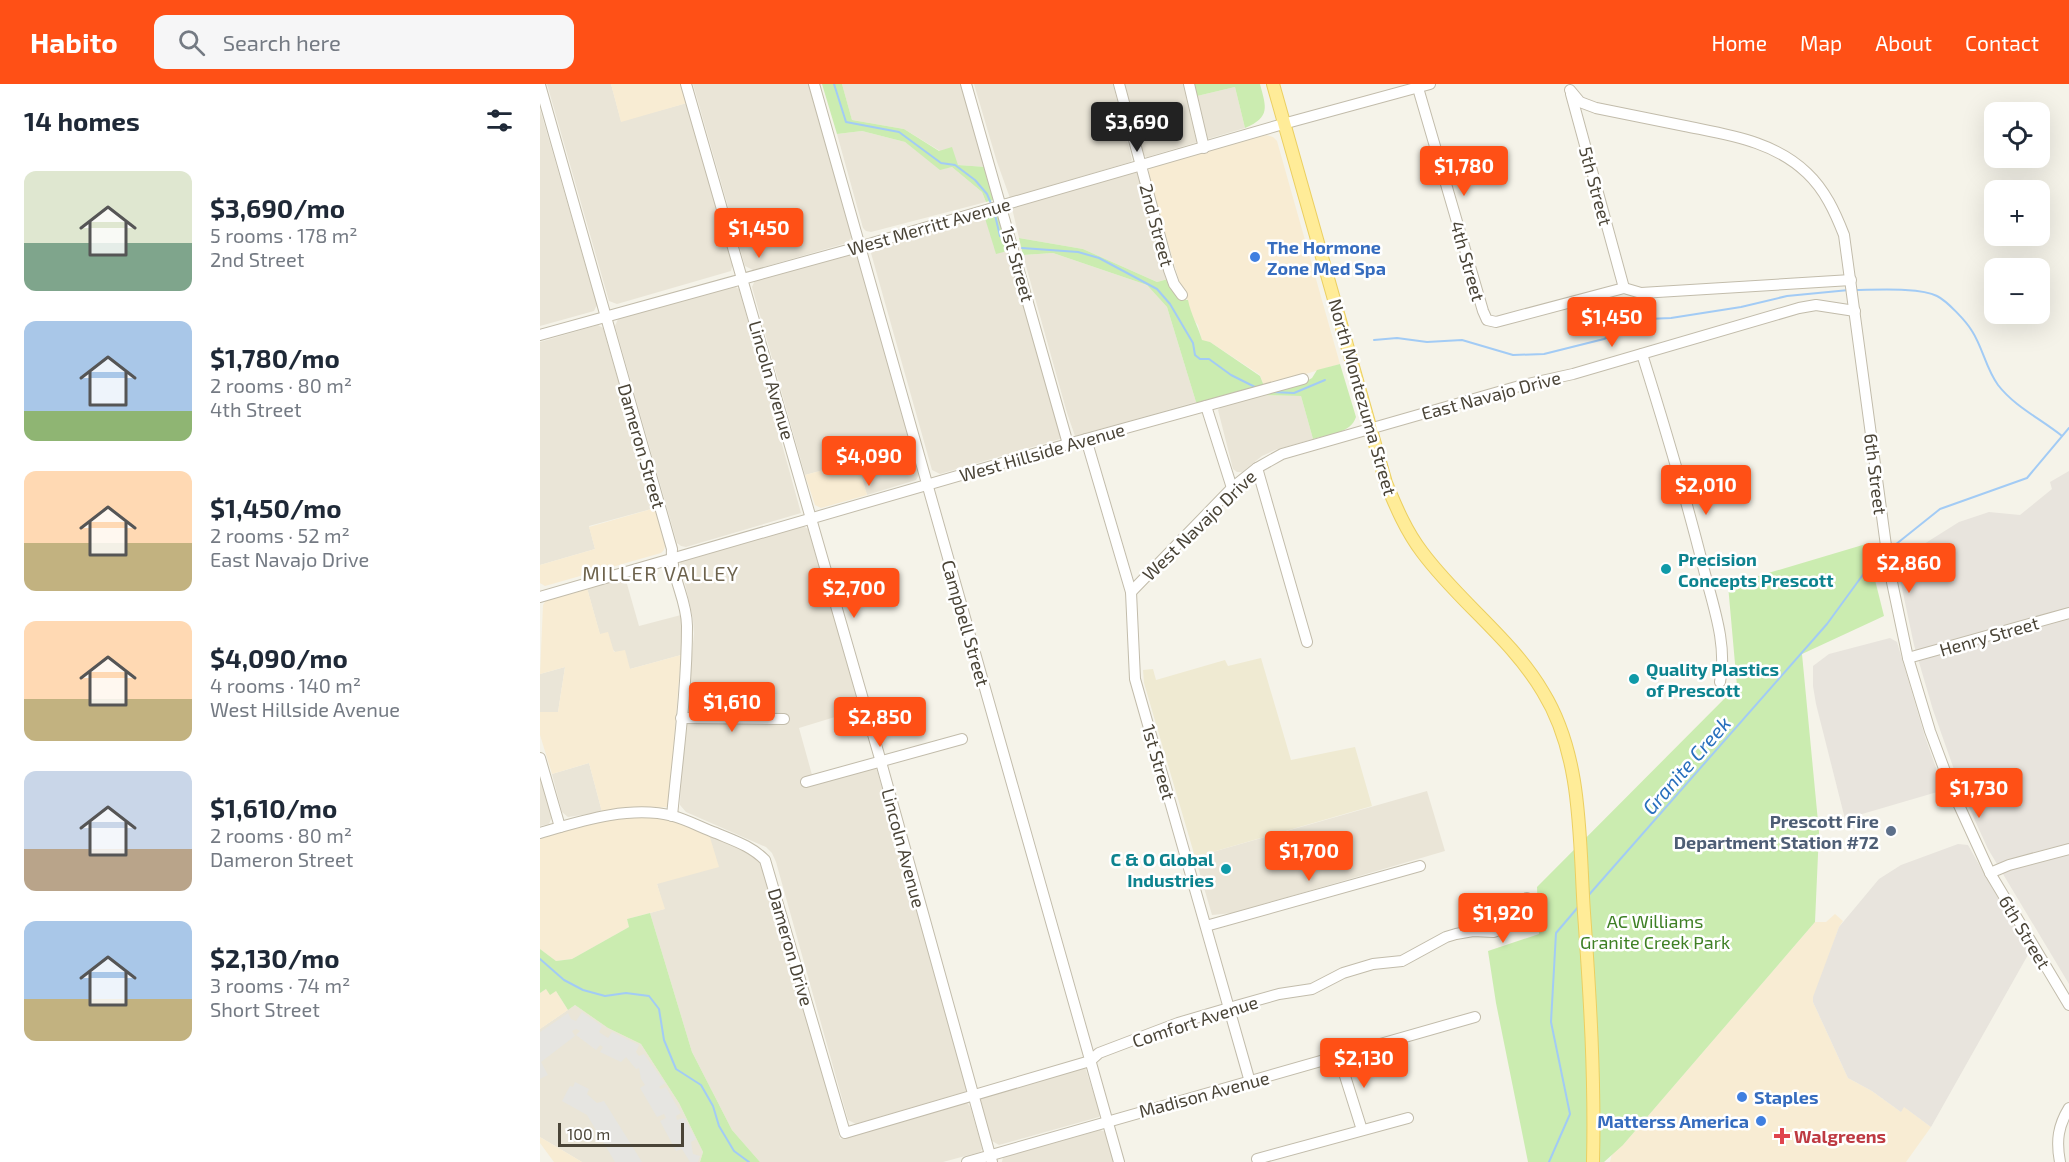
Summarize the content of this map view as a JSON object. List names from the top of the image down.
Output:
{
  "streets": {
    "main road": ["North Montezuma Street"],
    "street": [
      "5th Street",
      "2nd Street",
      "West Merritt Avenue",
      "4th Street",
      "1st Street",
      "Lincoln Avenue",
      "East Navajo Drive",
      "Dameron Street",
      "West Hillside Avenue",
      "6th Street",
      "West Navajo Drive",
      "Campbell Street",
      "Henry Street",
      "Dameron Drive",
      "Comfort Avenue",
      "Madison Avenue"
    ]
  },
  "crossings": [
    ["5th Street", "4th Street"],
    ["5th Street", "6th Street"],
    ["2nd Street", "West Merritt Avenue"],
    ["West Merritt Avenue", "4th Street"],
    ["West Merritt Avenue", "1st Street"],
    ["West Merritt Avenue", "Lincoln Avenue"],
    ["West Merritt Avenue", "North Montezuma Street"],
    ["West Merritt Avenue", "Dameron Street"],
    ["West Merritt Avenue", "Campbell Street"],
    ["1st Street", "West Hillside Avenue"],
    ["1st Street", "West Navajo Drive"],
    ["1st Street", "Comfort Avenue"],
    ["1st Street", "Madison Avenue"],
    ["Lincoln Avenue", "West Hillside Avenue"],
    ["Lincoln Avenue", "Comfort Avenue"],
    ["Lincoln Avenue", "Madison Avenue"],
    ["East Navajo Drive", "North Montezuma Street"],
    ["East Navajo Drive", "6th Street"],
    ["East Navajo Drive", "West Navajo Drive"],
    ["North Montezuma Street", "West Navajo Drive"],
    ["Dameron Street", "West Hillside Avenue"],
    ["Dameron Street", "Dameron Drive"],
    ["West Hillside Avenue", "Campbell Street"],
    ["6th Street", "Henry Street"],
    ["Campbell Street", "Comfort Avenue"],
    ["Campbell Street", "Madison Avenue"],
    ["Dameron Drive", "Comfort Avenue"]
  ],
  "districts": ["MILLER VALLEY"],
  "water": ["Granite Creek"],
  "parks": ["AC Williams Granite Creek Park"],
  "places": {
    "other": [
      "The Hormone Zone Med Spa",
      "Precision Concepts Prescott",
      "Quality Plastics of Prescott",
      "Prescott Fire Department Station #72",
      "C & O Global Industries",
      "Staples",
      "Matterss America"
    ],
    "health": ["Walgreens"]
  },
  "scale_bar": "100 m",
  "page": {
    "header": "Habito",
    "search": "Search here",
    "nav": [
      "Home",
      "Map",
      "About",
      "Contact"
    ],
    "heading": "14 homes",
    "map_buttons": ["+", "−"],
    "price": [
      "$3,690",
      "$1,780",
      "$1,450",
      "$1,450",
      "$4,090",
      "$2,010",
      "$2,860",
      "$2,700",
      "$1,610",
      "$2,850",
      "$1,730",
      "$1,700",
      "$1,920",
      "$2,130"
    ],
    "list": [
      {
        "name": "$3,690/mo",
        "note": "5 rooms · 178 m² · 2nd Street"
      },
      {
        "name": "$1,780/mo",
        "note": "2 rooms · 80 m² · 4th Street"
      },
      {
        "name": "$1,450/mo",
        "note": "2 rooms · 52 m² · East Navajo Drive"
      },
      {
        "name": "$4,090/mo",
        "note": "4 rooms · 140 m² · West Hillside Avenue"
      },
      {
        "name": "$1,610/mo",
        "note": "2 rooms · 80 m² · Dameron Street"
      },
      {
        "name": "$2,130/mo",
        "note": "3 rooms · 74 m² · Short Street"
      }
    ],
    "scale": "100 m"
  }
}
